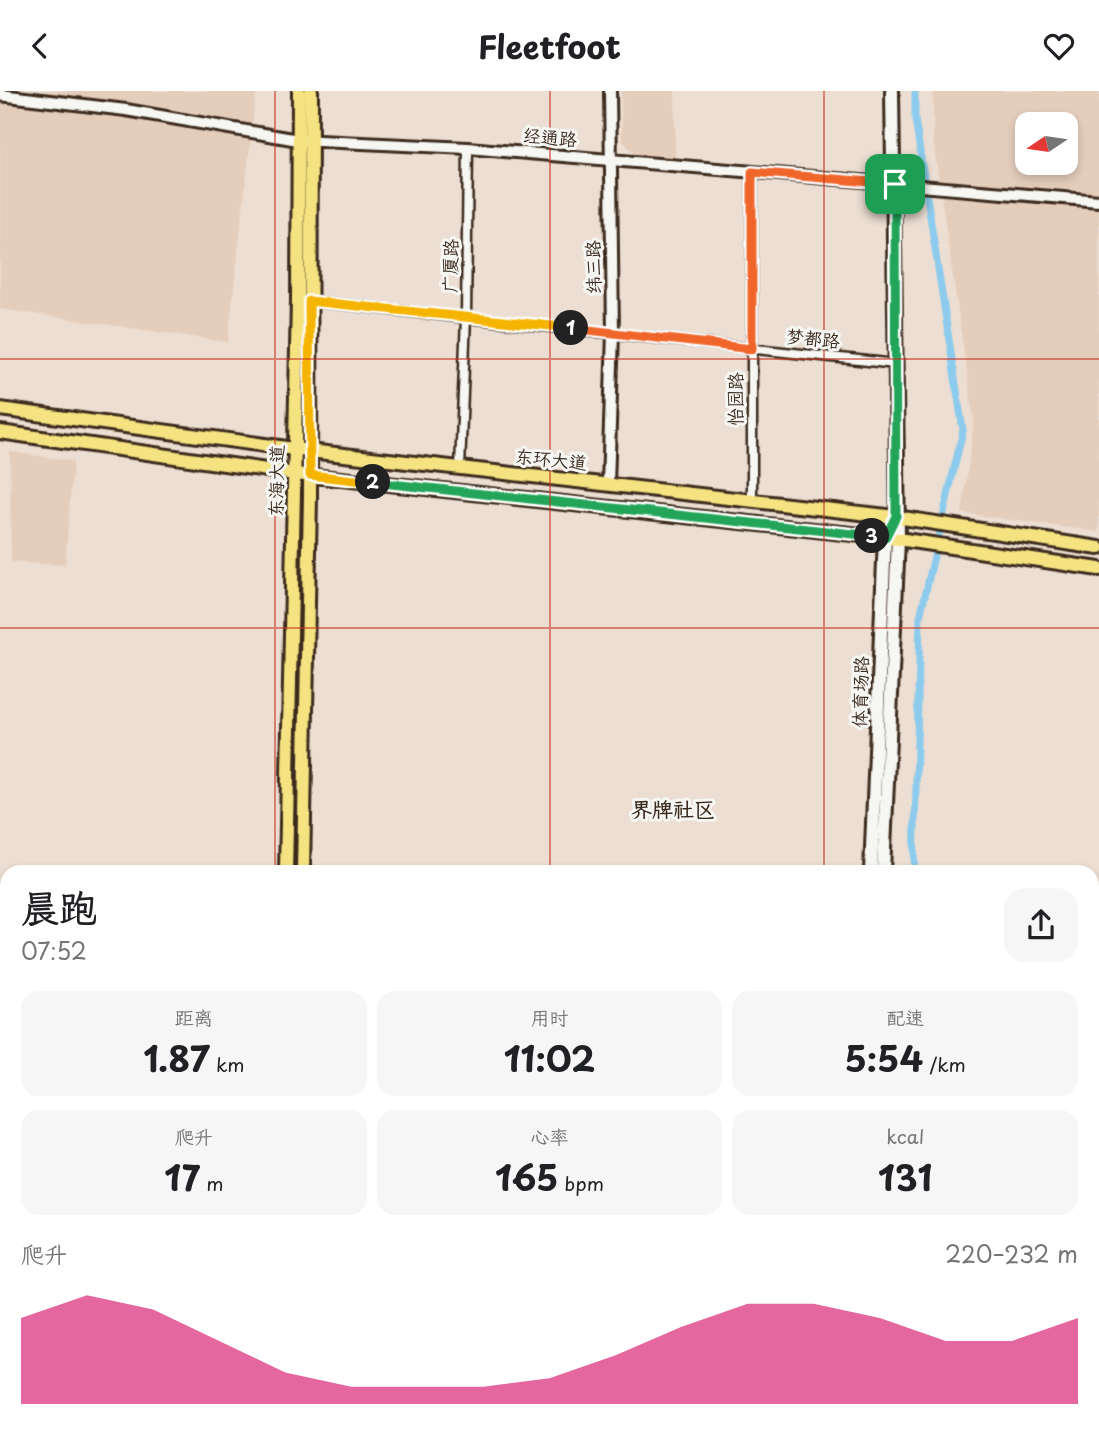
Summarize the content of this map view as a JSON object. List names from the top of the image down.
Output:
{
  "streets": {
    "main road": ["东环大道", "东海大道", "体育场路"],
    "street": [
      "经通路",
      "广厦路",
      "纬三路",
      "梦都路",
      "怡园路"
    ]
  },
  "crossings": [
    ["经通路", "广厦路"],
    ["经通路", "纬三路"],
    ["经通路", "怡园路"],
    ["经通路", "东海大道"],
    ["经通路", "体育场路"],
    ["广厦路", "梦都路"],
    ["广厦路", "东环大道"],
    ["纬三路", "梦都路"],
    ["纬三路", "东环大道"],
    ["梦都路", "怡园路"],
    ["梦都路", "东海大道"],
    ["梦都路", "体育场路"],
    ["怡园路", "东环大道"],
    ["东环大道", "东海大道"],
    ["东环大道", "体育场路"]
  ],
  "districts": ["界牌社区"],
  "north": "left",
  "page": {
    "header": "Fleetfoot",
    "pins": ["1", "2", "3"],
    "heading": ["晨跑", "07:52"],
    "stats": [
      ["距离", "1.87 km"],
      ["用时", "11:02"],
      ["配速", "5:54 /km"],
      ["爬升", "17 m"],
      ["心率", "165 bpm"],
      ["kcal", "131"]
    ],
    "chart": ["爬升", "220–232 m"]
  }
}
